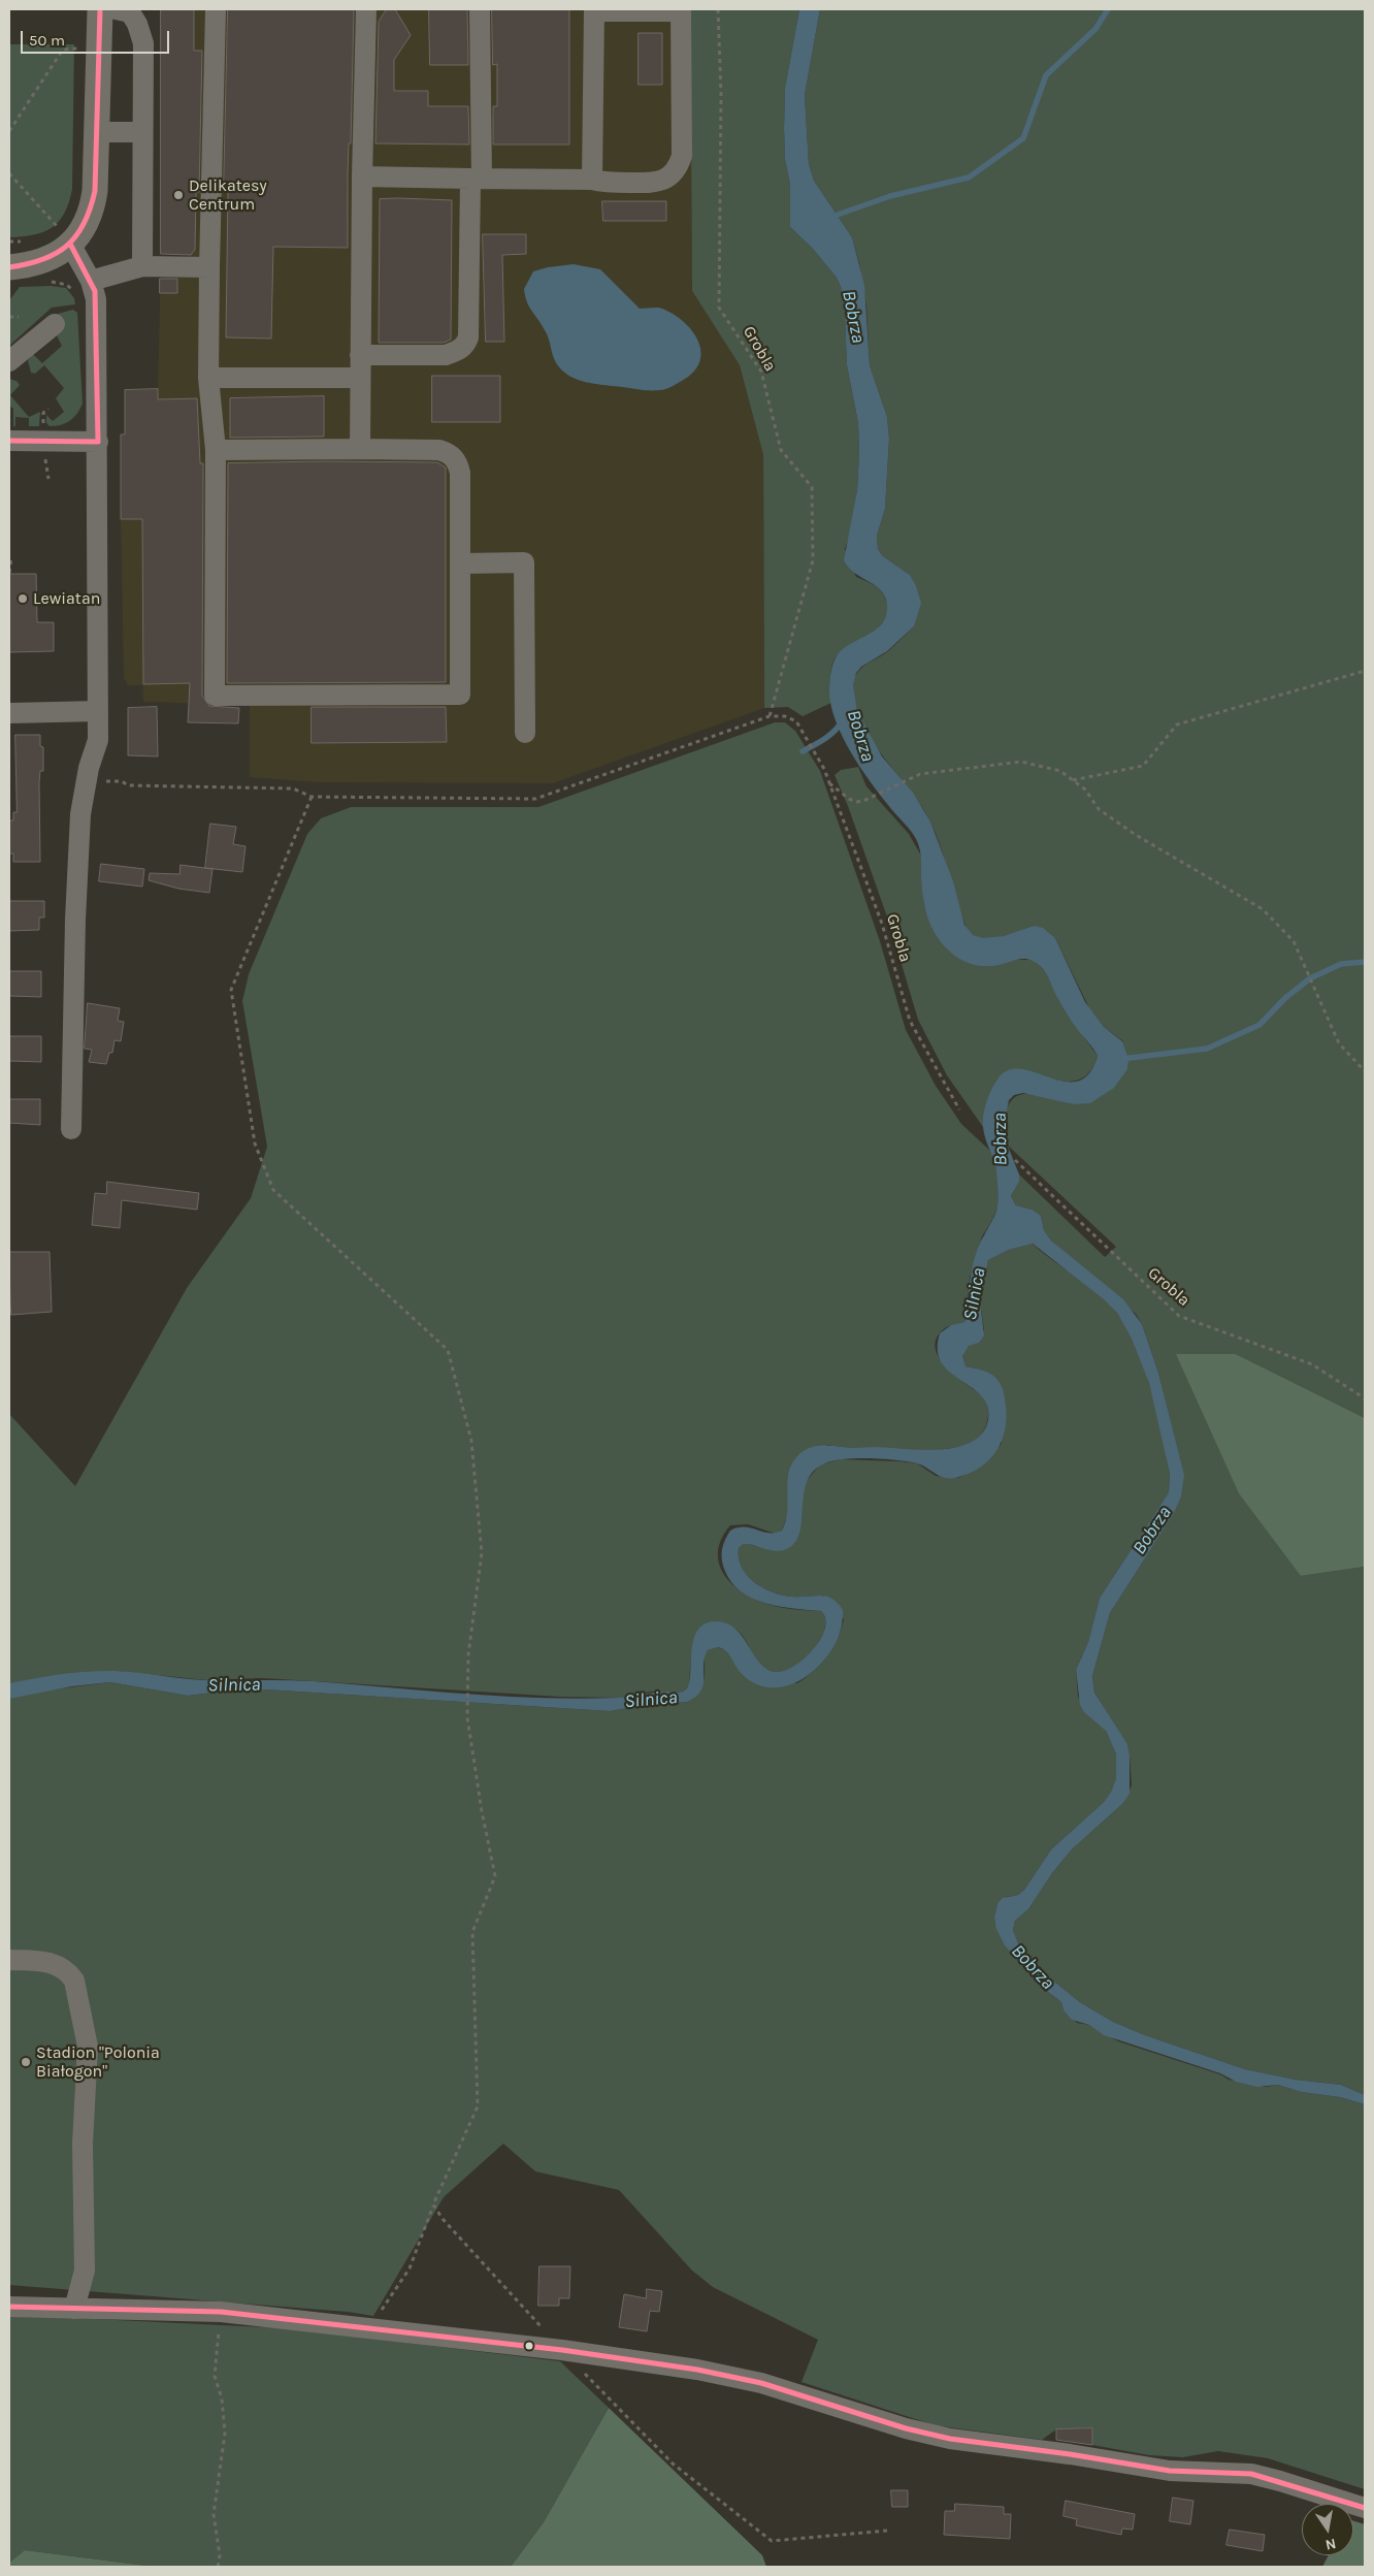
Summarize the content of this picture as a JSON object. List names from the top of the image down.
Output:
{
  "streets": {
    "path": ["Grobla"]
  },
  "water": ["Bobrza", "Silnica"],
  "places": ["Delikatesy Centrum", "Lewiatan", "Stadion \"Polonia Białogon\""],
  "scale_bar": "50 m",
  "north": "bottom"
}
